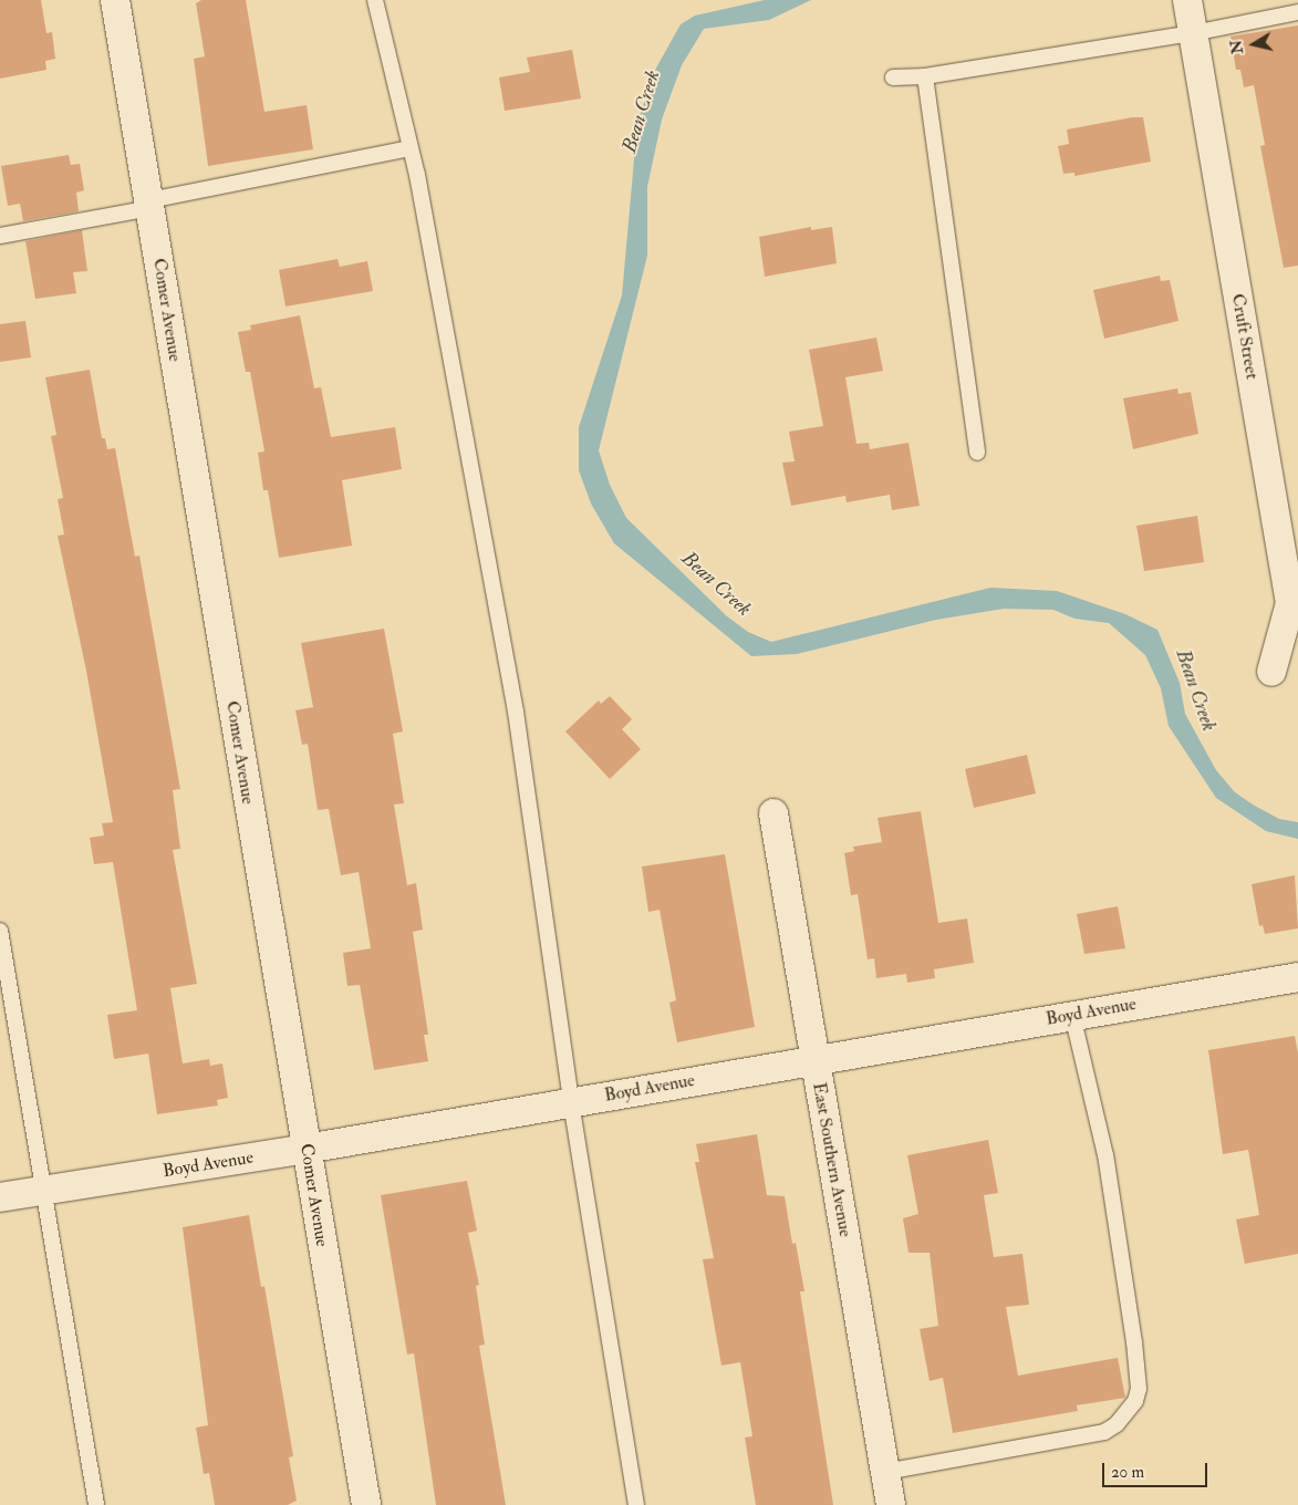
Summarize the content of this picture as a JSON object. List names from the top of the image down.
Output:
{
  "streets": {
    "street": [
      "Comer Avenue",
      "Cruft Street",
      "Boyd Avenue",
      "East Southern Avenue"
    ]
  },
  "crossings": [
    ["Comer Avenue", "Boyd Avenue"],
    ["Boyd Avenue", "East Southern Avenue"]
  ],
  "water": ["Bean Creek"],
  "scale_bar": "20 m",
  "north": "left"
}
